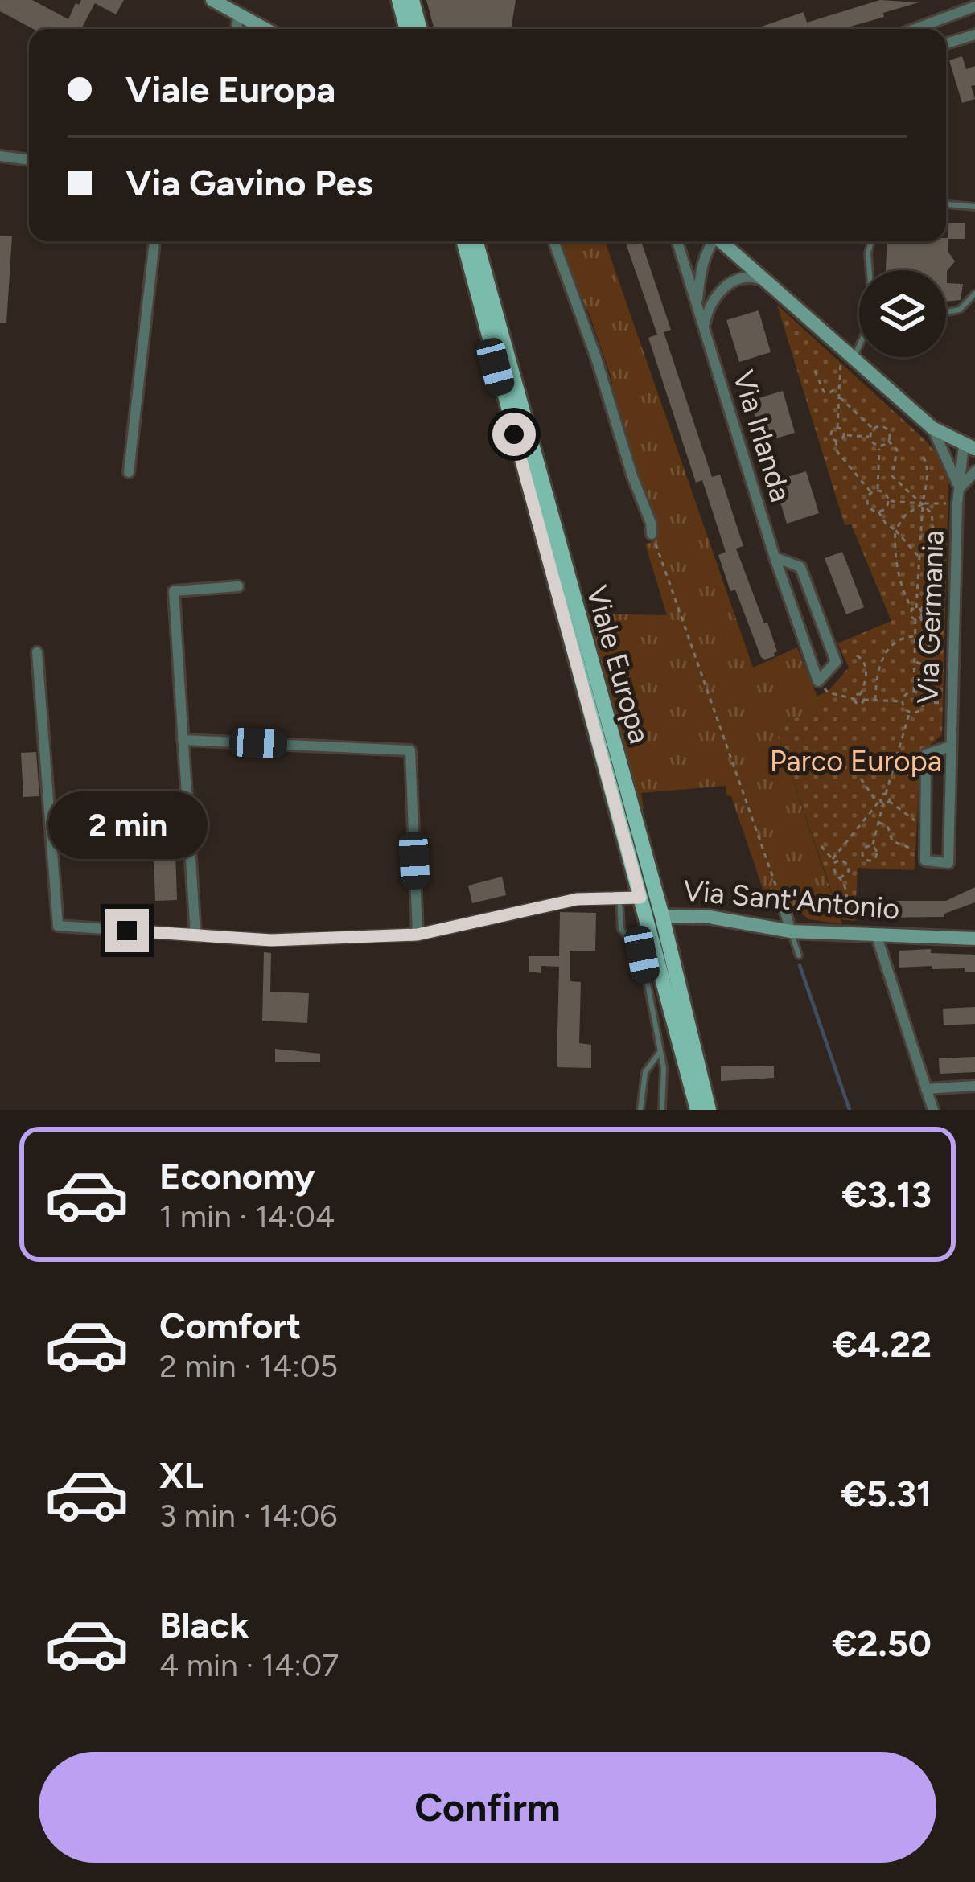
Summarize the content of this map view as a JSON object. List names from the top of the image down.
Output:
{
  "streets": {
    "main road": ["Viale Europa"],
    "street": ["Via Irlanda", "Via Germania", "Via Sant'Antonio"]
  },
  "crossings": [
    ["Viale Europa", "Via Sant'Antonio"]
  ],
  "parks": ["Parco Europa"],
  "page": {
    "banner": ["Viale Europa", "Via Gavino Pes"],
    "bubble": "2 min",
    "list": [
      {
        "name": "Economy",
        "note": "1 min · 14:04",
        "value": "€3.13"
      },
      {
        "name": "Comfort",
        "note": "2 min · 14:05",
        "value": "€4.22"
      },
      {
        "name": "XL",
        "note": "3 min · 14:06",
        "value": "€5.31"
      },
      {
        "name": "Black",
        "note": "4 min · 14:07",
        "value": "€2.50"
      }
    ],
    "buttons": "Confirm"
  }
}
